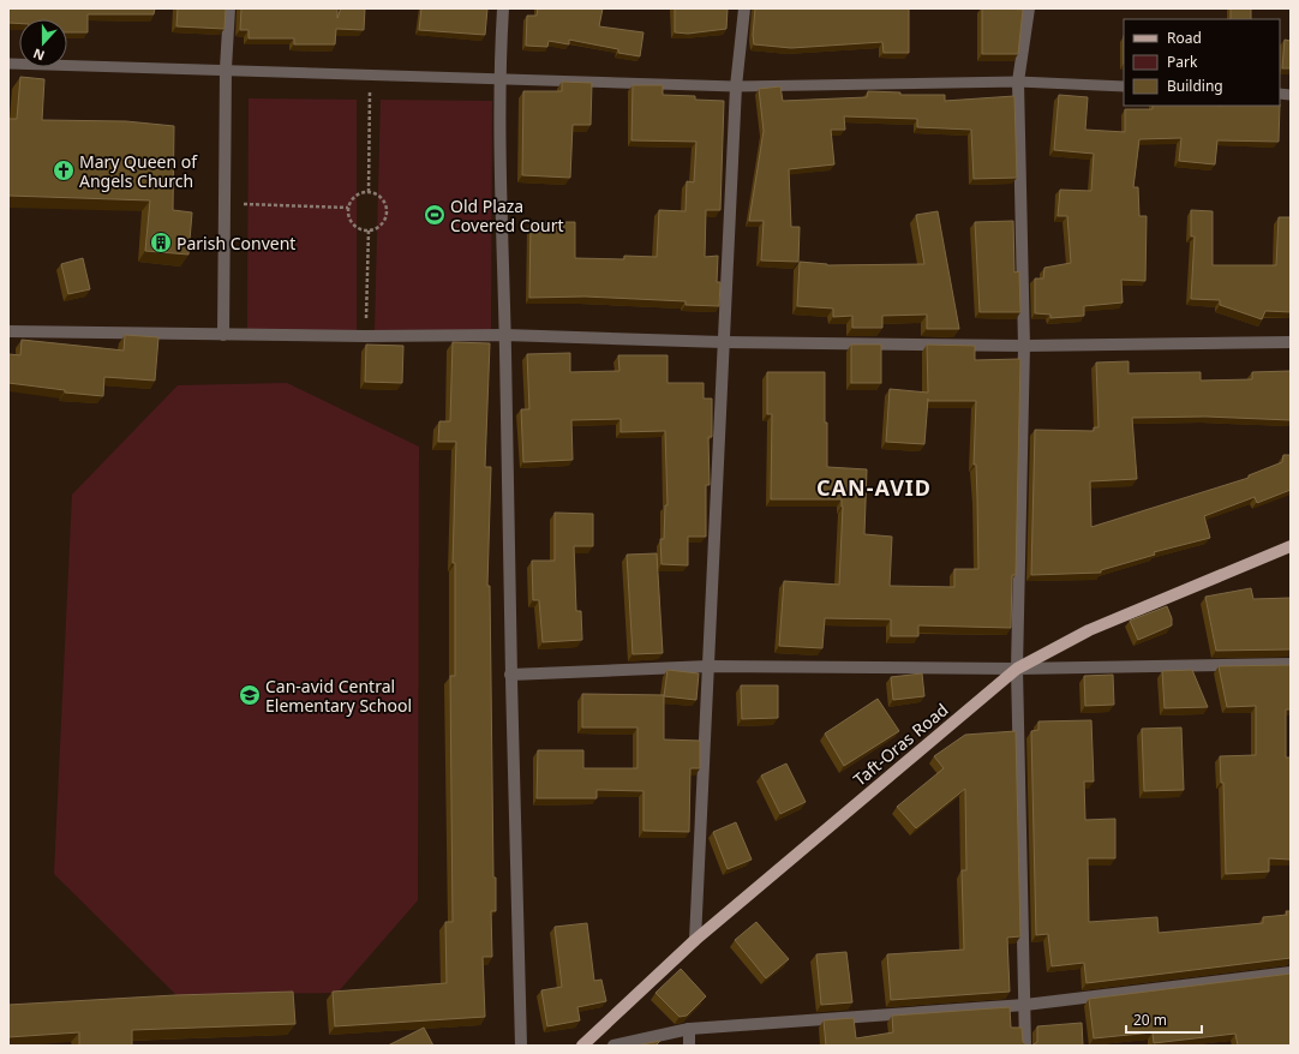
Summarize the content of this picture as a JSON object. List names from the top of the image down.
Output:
{
  "streets": {
    "main road": ["Taft-Oras Road"]
  },
  "districts": ["CAN-AVID"],
  "places": {
    "church": ["Mary Queen of Angels Church"],
    "sports": ["Old Plaza Covered Court"],
    "building": ["Parish Convent"],
    "school or university": ["Can-avid Central Elementary School"]
  },
  "legend": ["Road", "Park", "Building"],
  "scale_bar": "20 m",
  "north": "bottom"
}
